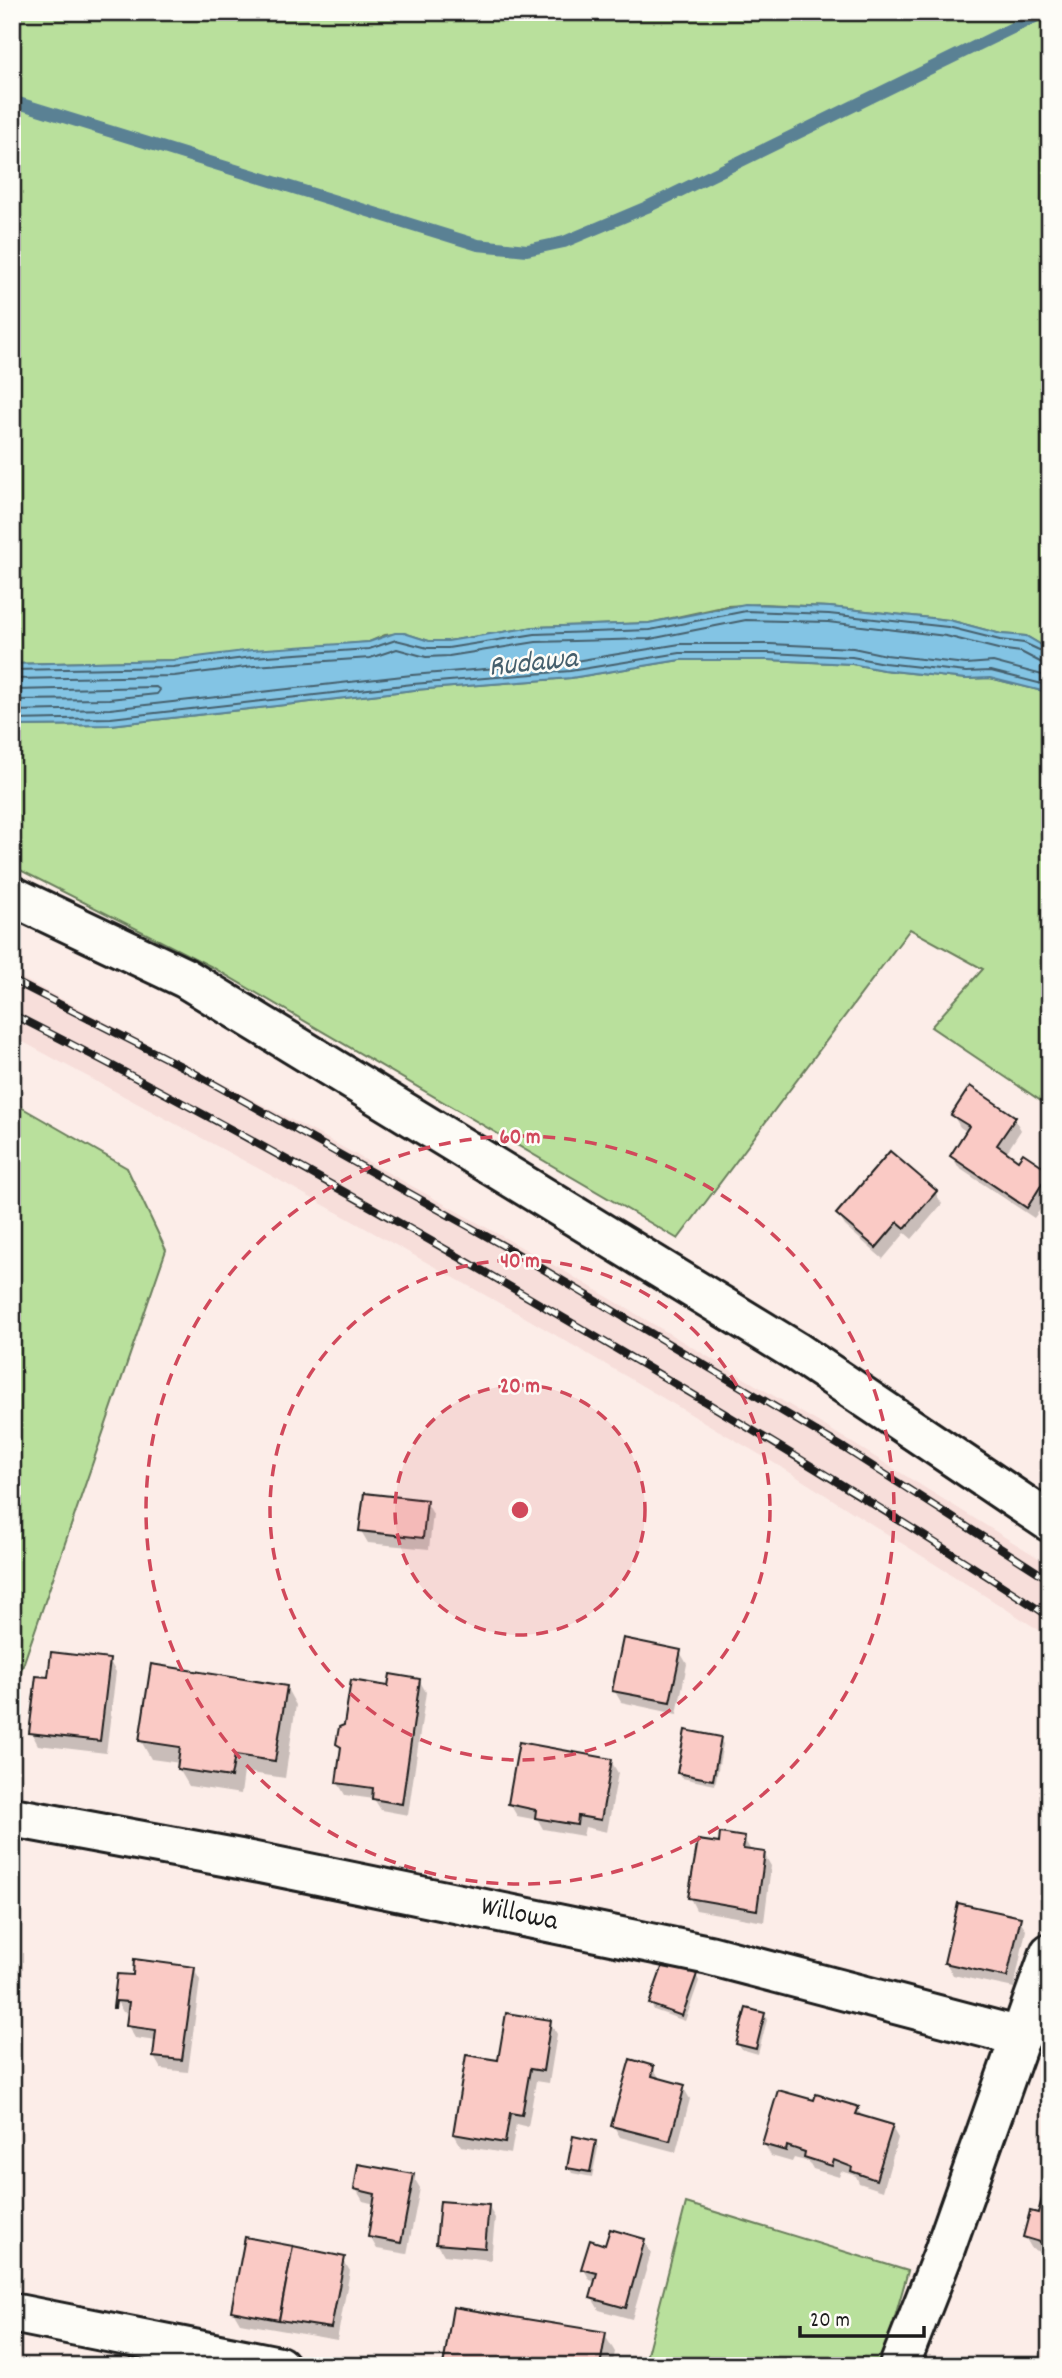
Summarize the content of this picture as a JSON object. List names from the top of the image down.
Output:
{
  "streets": {
    "street": ["Willowa"]
  },
  "water": ["Rudawa"],
  "scale_bar": "20 m",
  "rings": ["60 m", "40 m", "20 m"]
}
